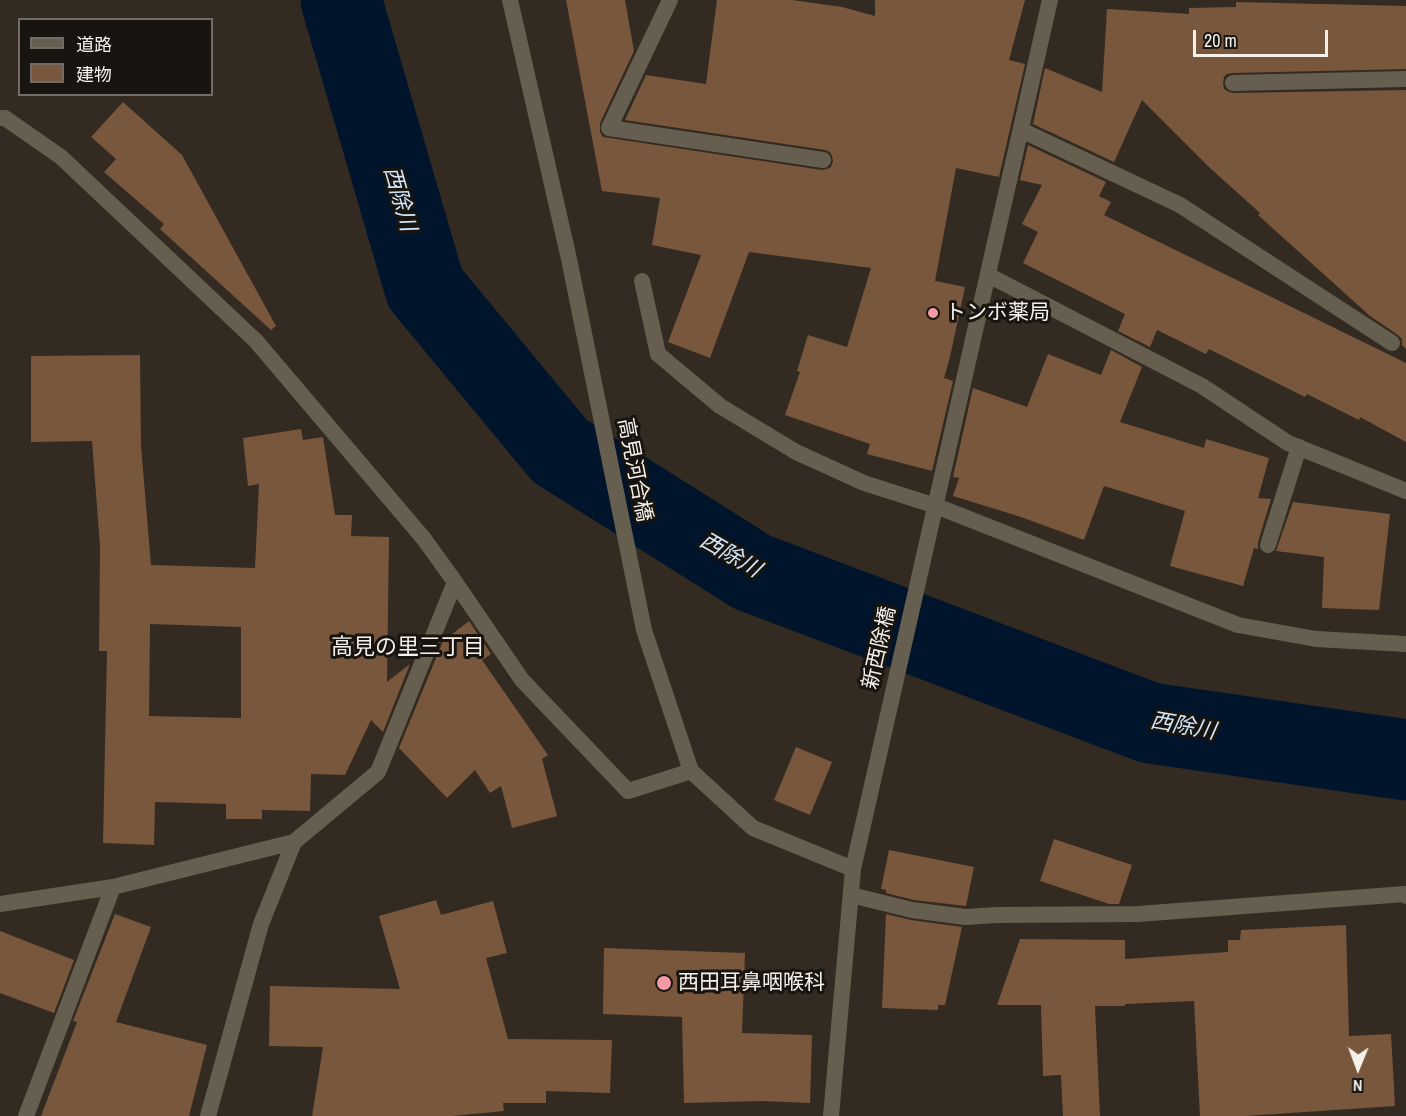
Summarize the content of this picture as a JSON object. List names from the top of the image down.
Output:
{
  "streets": {
    "street": ["高見河合橋", "新西除橋"]
  },
  "districts": ["高見の里三丁目"],
  "water": ["西除川"],
  "places": ["トンボ薬局", "西田耳鼻咽喉科"],
  "legend": ["道路", "建物"],
  "scale_bar": "20 m",
  "north": "bottom"
}
